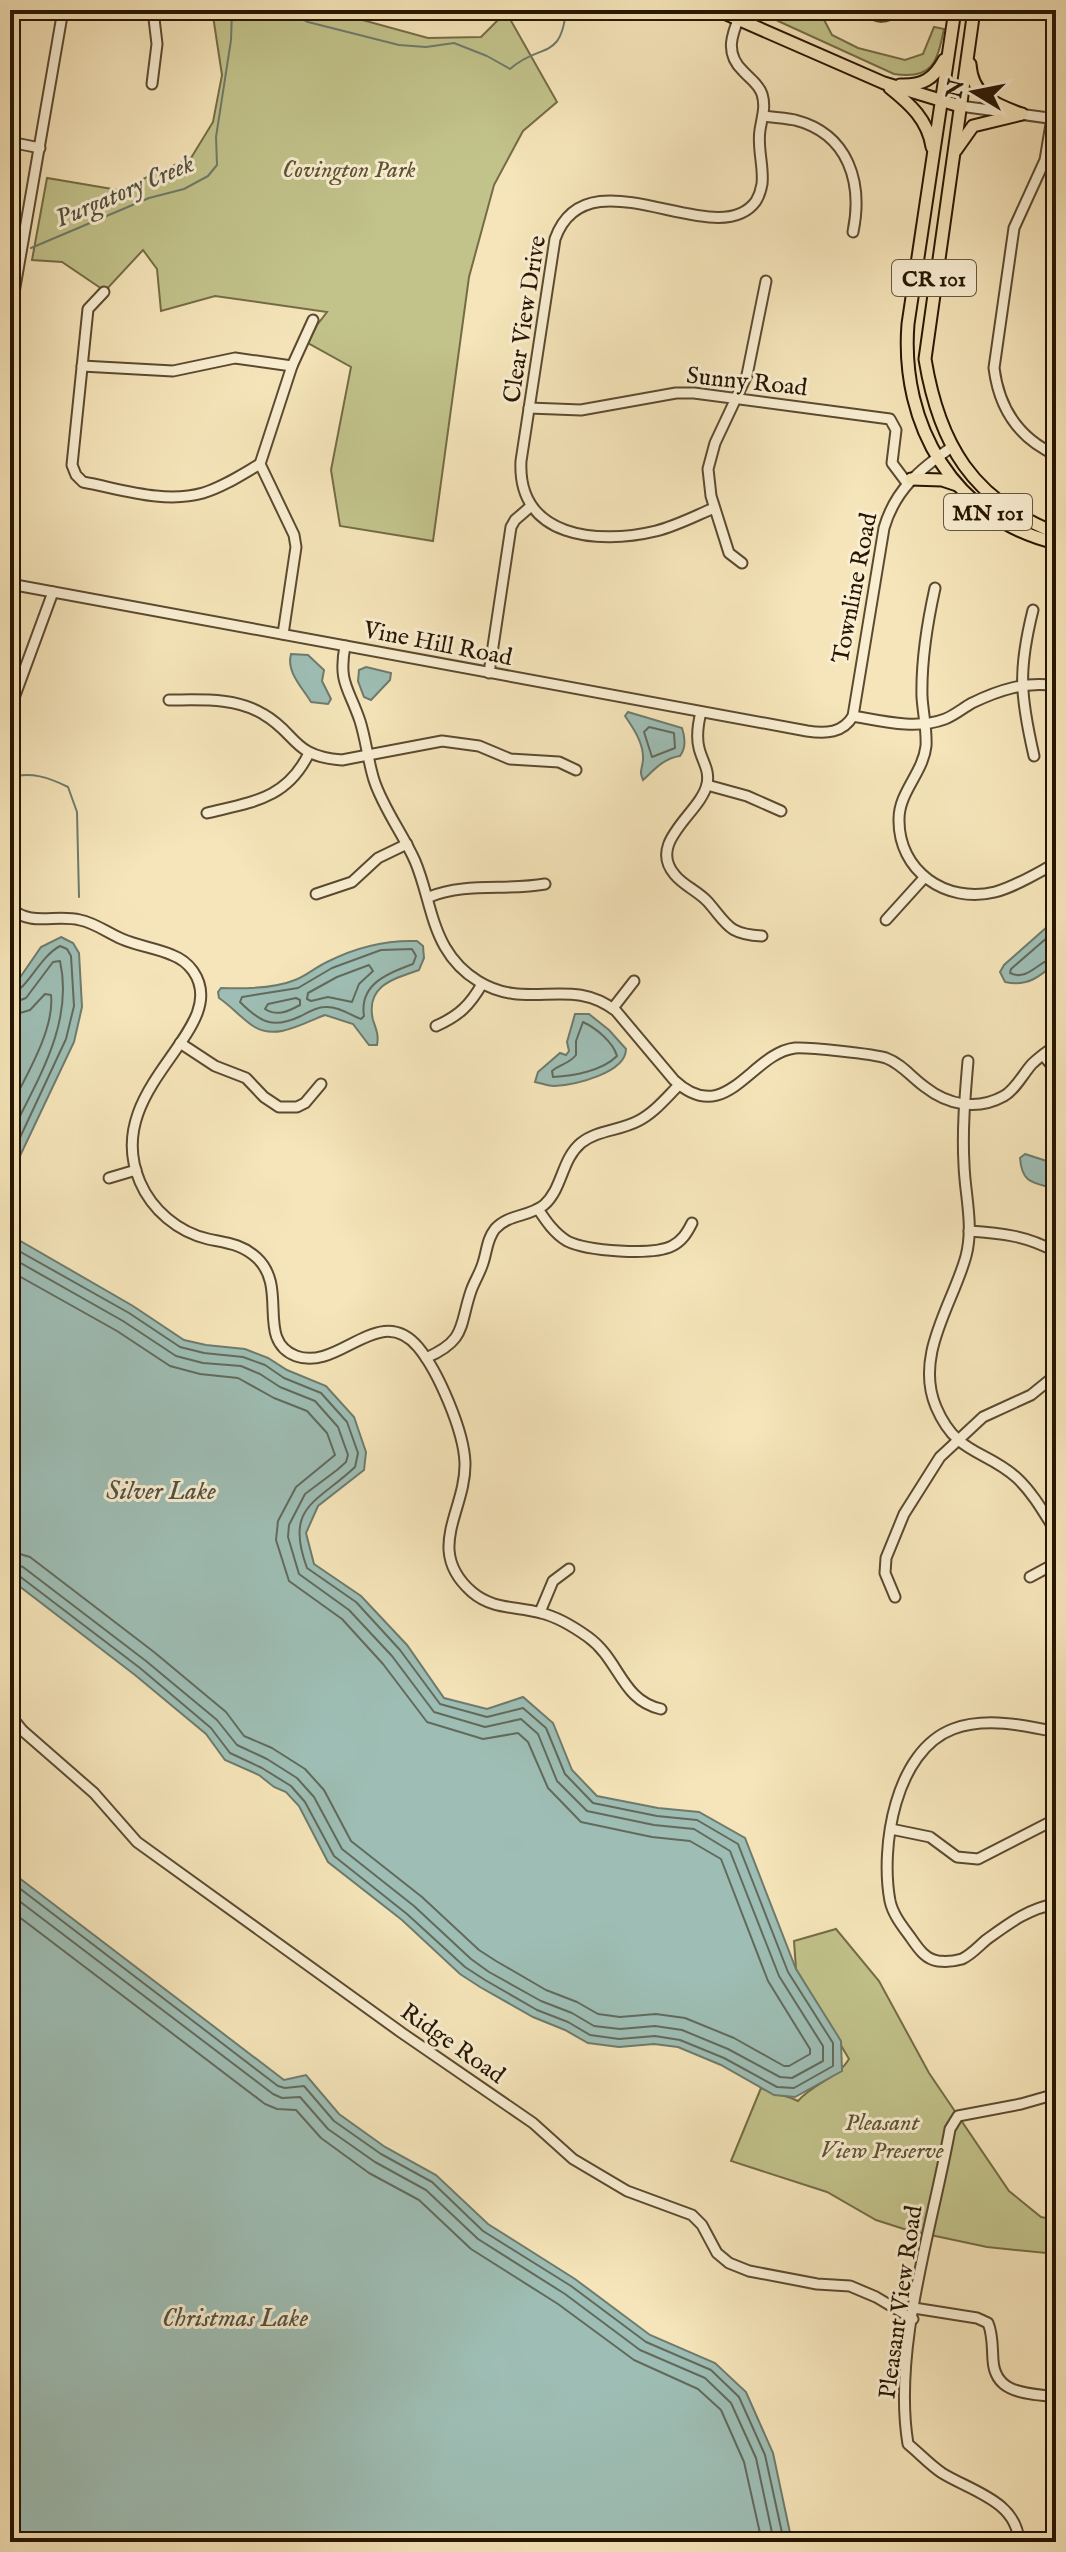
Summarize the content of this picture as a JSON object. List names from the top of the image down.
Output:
{
  "streets": {
    "main road": ["CR 101", "MN 101"],
    "street": [
      "Clear View Drive",
      "Sunny Road",
      "Townline Road",
      "Vine Hill Road",
      "Ridge Road",
      "Pleasant View Road"
    ]
  },
  "crossings": [
    ["CR 101", "Clear View Drive"],
    ["CR 101", "MN 101"],
    ["CR 101", "Townline Road"],
    ["Clear View Drive", "Sunny Road"],
    ["Sunny Road", "Townline Road"],
    ["MN 101", "Townline Road"],
    ["Townline Road", "Vine Hill Road"],
    ["Ridge Road", "Pleasant View Road"]
  ],
  "water": ["Purgatory Creek", "Silver Lake", "Christmas Lake"],
  "parks": ["Covington Park", "Pleasant View Preserve"],
  "north": "left"
}
